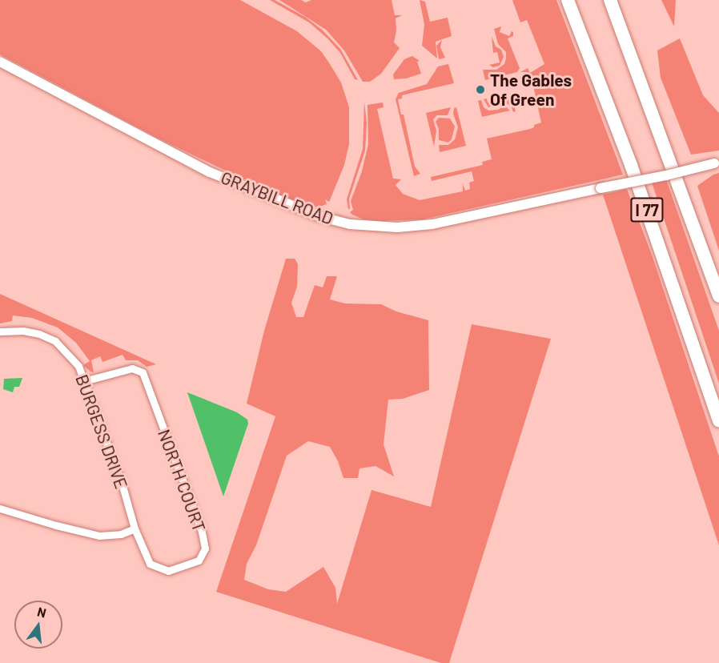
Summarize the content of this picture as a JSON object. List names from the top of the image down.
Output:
{
  "streets": {
    "highway": ["I 77"],
    "street": ["GRAYBILL ROAD", "BURGESS DRIVE", "NORTH COURT"]
  },
  "crossings": [
    ["BURGESS DRIVE", "NORTH COURT"]
  ],
  "places": ["The Gables Of Green"],
  "north": "top"
}
